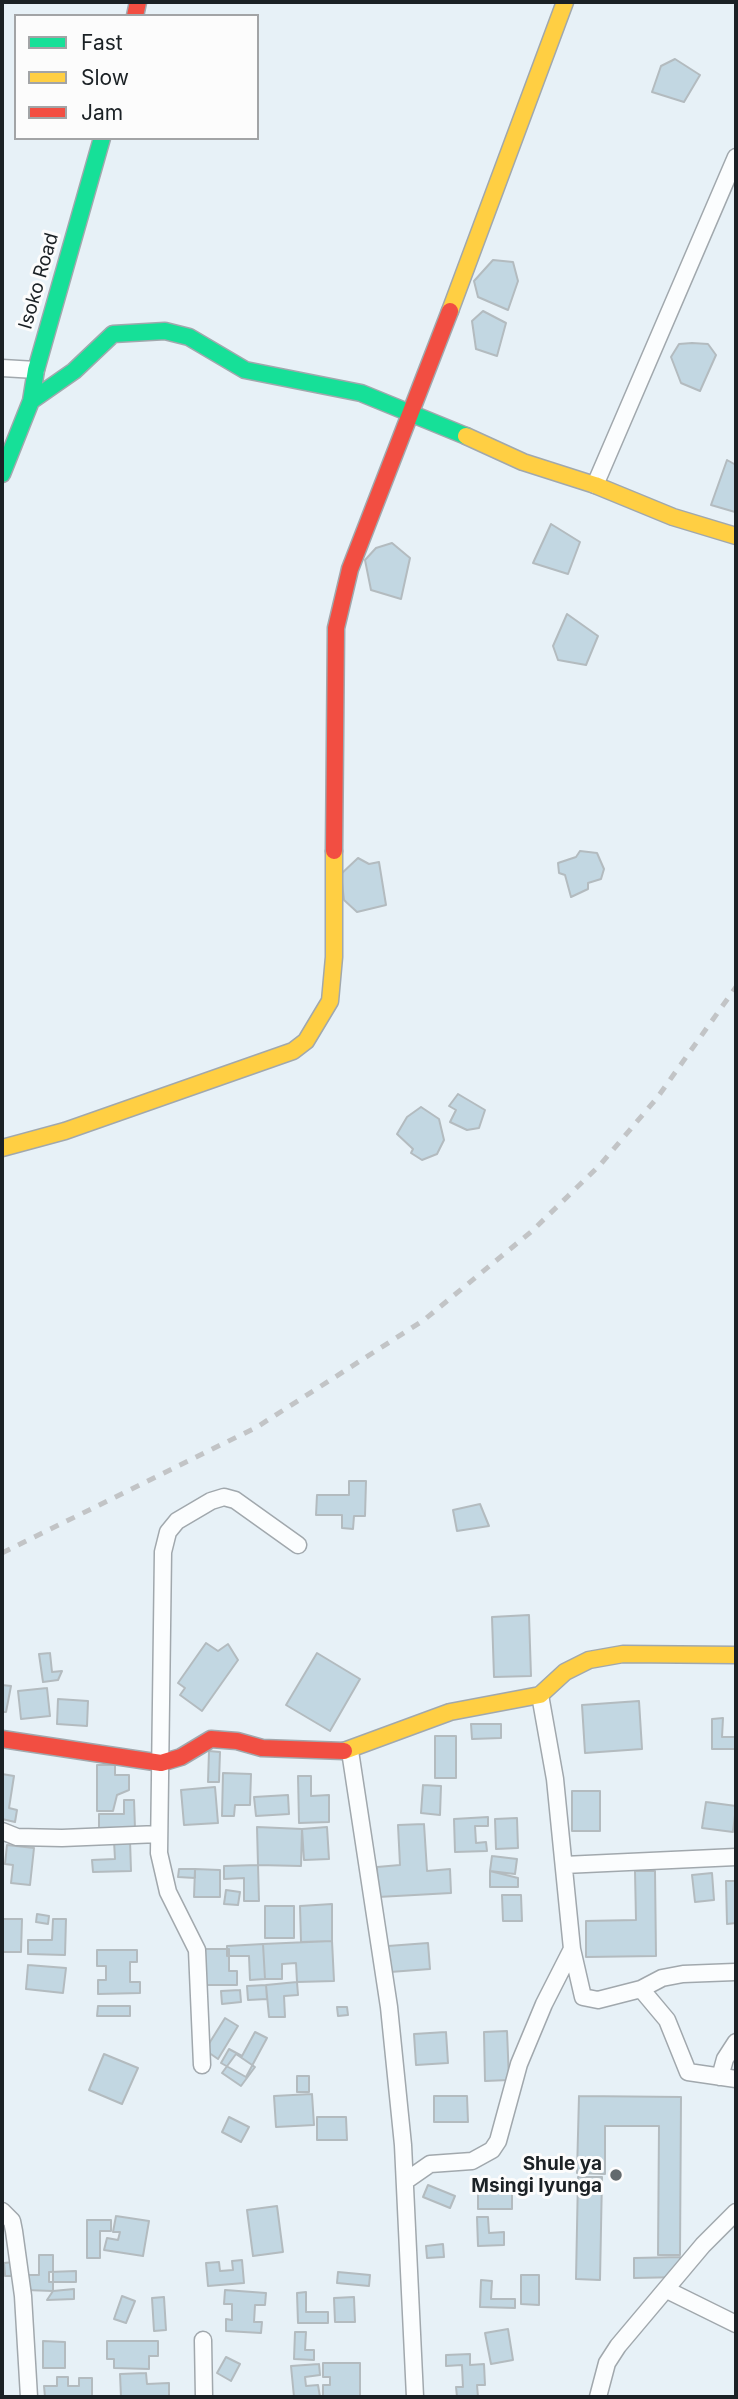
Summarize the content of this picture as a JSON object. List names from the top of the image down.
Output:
{
  "streets": {
    "street": ["Isoko Road"]
  },
  "places": ["Shule ya Msingi Iyunga"],
  "legend": ["Fast", "Slow", "Jam"]
}
